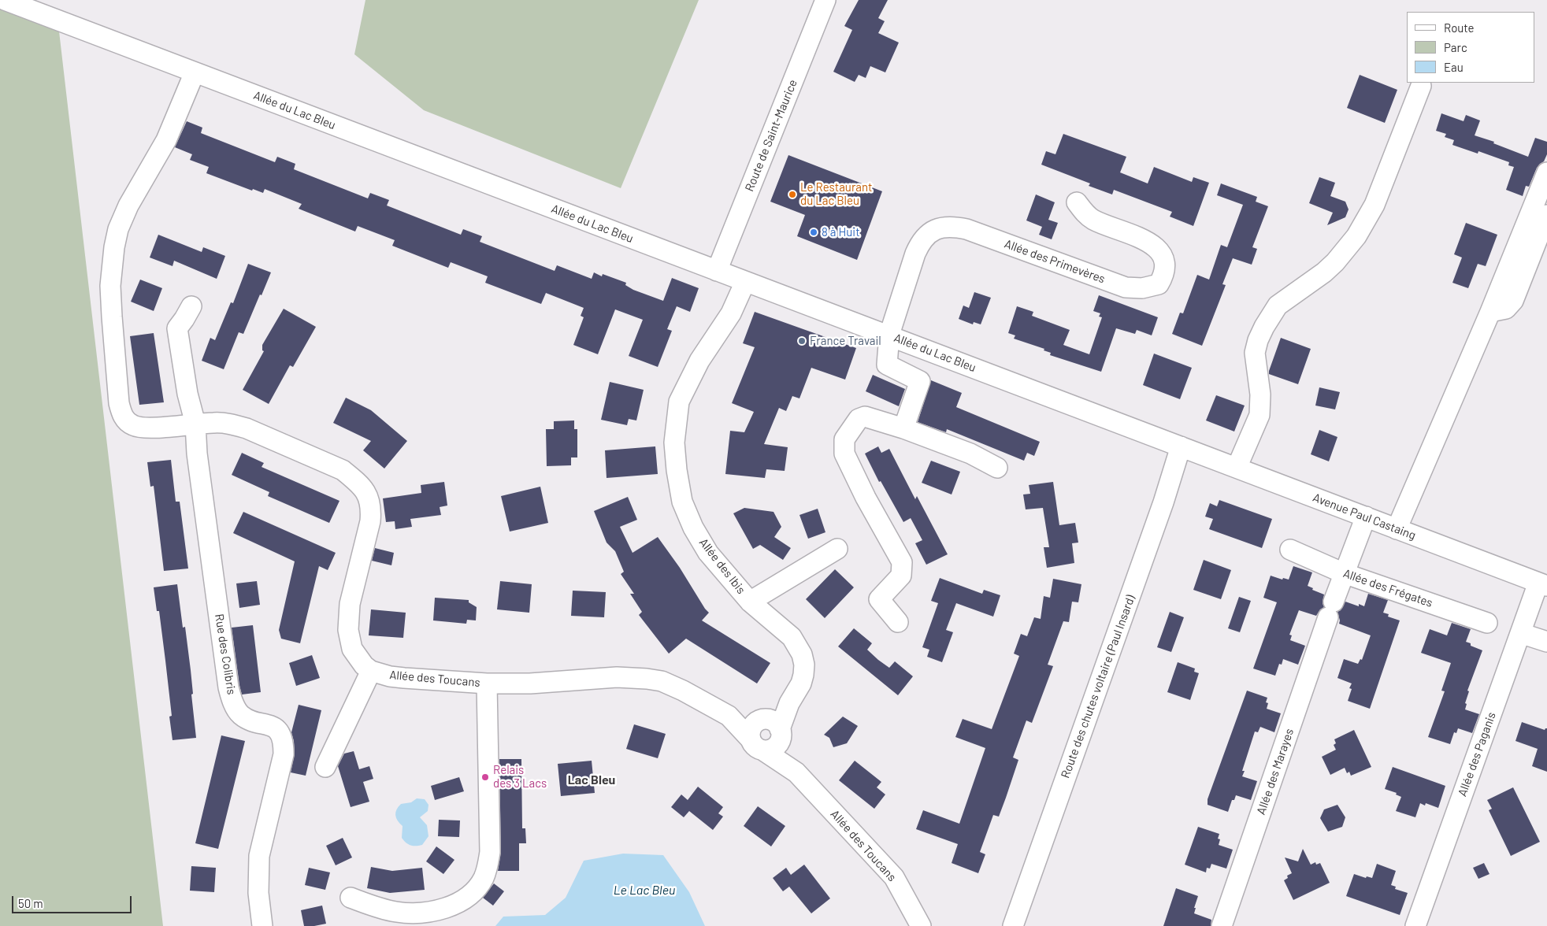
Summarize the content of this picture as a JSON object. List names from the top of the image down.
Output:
{
  "streets": {
    "street": [
      "Allée du Lac Bleu",
      "Route de Saint-Maurice",
      "Allée des Primevères",
      "Avenue Paul Castaing",
      "Allée des Ibis",
      "Allée des Frégates",
      "Rue des Colibris",
      "Allée des Toucans",
      "Route des chutes voltaire (Paul Insard)",
      "Allée des Paganis",
      "Allée des Marayes"
    ]
  },
  "crossings": [
    ["Allée du Lac Bleu", "Route de Saint-Maurice"],
    ["Allée du Lac Bleu", "Allée des Primevères"],
    ["Allée du Lac Bleu", "Avenue Paul Castaing"],
    ["Allée du Lac Bleu", "Allée des Ibis"],
    ["Allée du Lac Bleu", "Route des chutes voltaire (Paul Insard)"],
    ["Avenue Paul Castaing", "Route des chutes voltaire (Paul Insard)"],
    ["Avenue Paul Castaing", "Allée des Paganis"],
    ["Avenue Paul Castaing", "Allée des Marayes"],
    ["Allée des Ibis", "Allée des Toucans"],
    ["Allée des Frégates", "Allée des Marayes"]
  ],
  "districts": ["Lac Bleu"],
  "water": ["Le Lac Bleu"],
  "places": [
    "Le Restaurant du Lac Bleu",
    "8 à Huit",
    "France Travail",
    "Relais des 3 Lacs"
  ],
  "legend": ["Route", "Parc", "Eau"],
  "scale_bar": "50 m"
}
